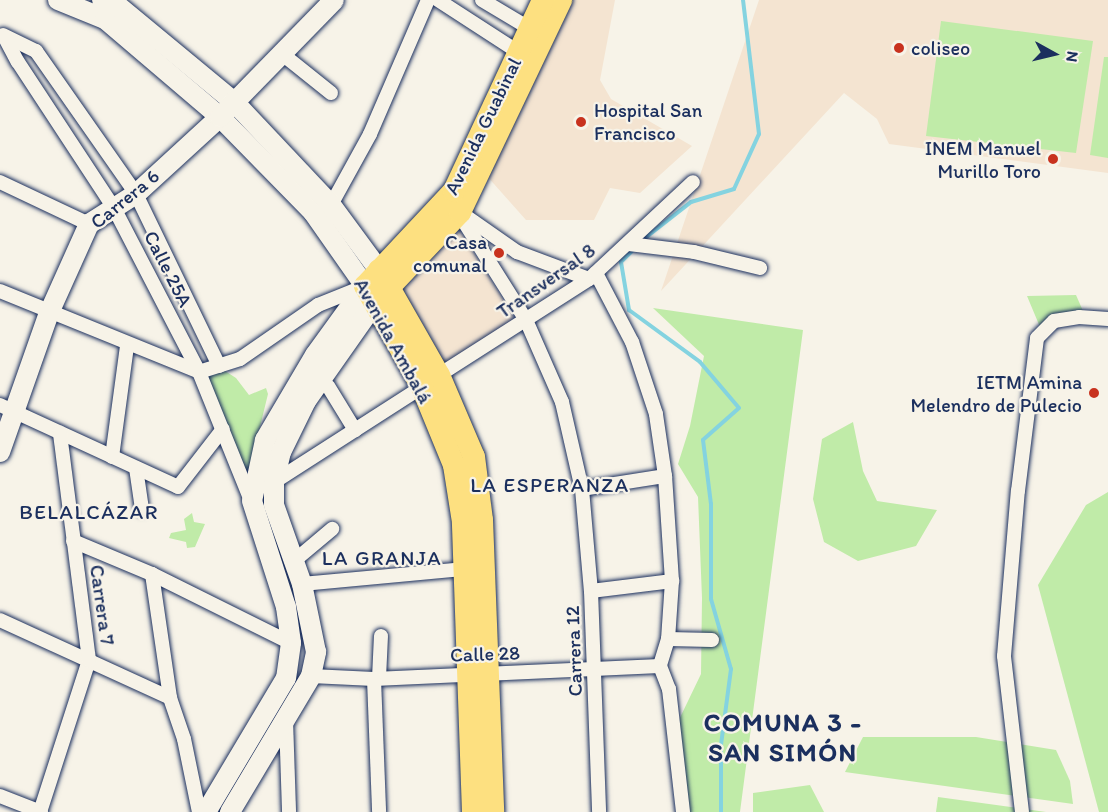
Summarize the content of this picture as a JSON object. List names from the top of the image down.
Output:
{
  "streets": {
    "main road": ["Avenida Guabinal", "Carrera 6", "Avenida Ambalá"],
    "street": [
      "Calle 25A",
      "Transversal 8",
      "Carrera 7",
      "Carrera 12",
      "Calle 28"
    ]
  },
  "crossings": [
    ["Avenida Guabinal", "Calle 25A"],
    ["Avenida Guabinal", "Transversal 8"],
    ["Avenida Guabinal", "Avenida Ambalá"],
    ["Avenida Guabinal", "Carrera 12"],
    ["Avenida Guabinal", "Calle 28"],
    ["Carrera 6", "Calle 25A"],
    ["Carrera 6", "Avenida Ambalá"],
    ["Transversal 8", "Avenida Ambalá"],
    ["Transversal 8", "Carrera 12"],
    ["Avenida Ambalá", "Calle 28"],
    ["Carrera 12", "Calle 28"]
  ],
  "districts": [
    "LA ESPERANZA",
    "BELALCÁZAR",
    "LA GRANJA",
    "COMUNA 3 - SAN SIMÓN"
  ],
  "places": [
    "coliseo",
    "Hospital San Francisco",
    "INEM Manuel Murillo Toro",
    "Casa comunal",
    "IETM Amina Melendro de Pulecio"
  ],
  "north": "right"
}
